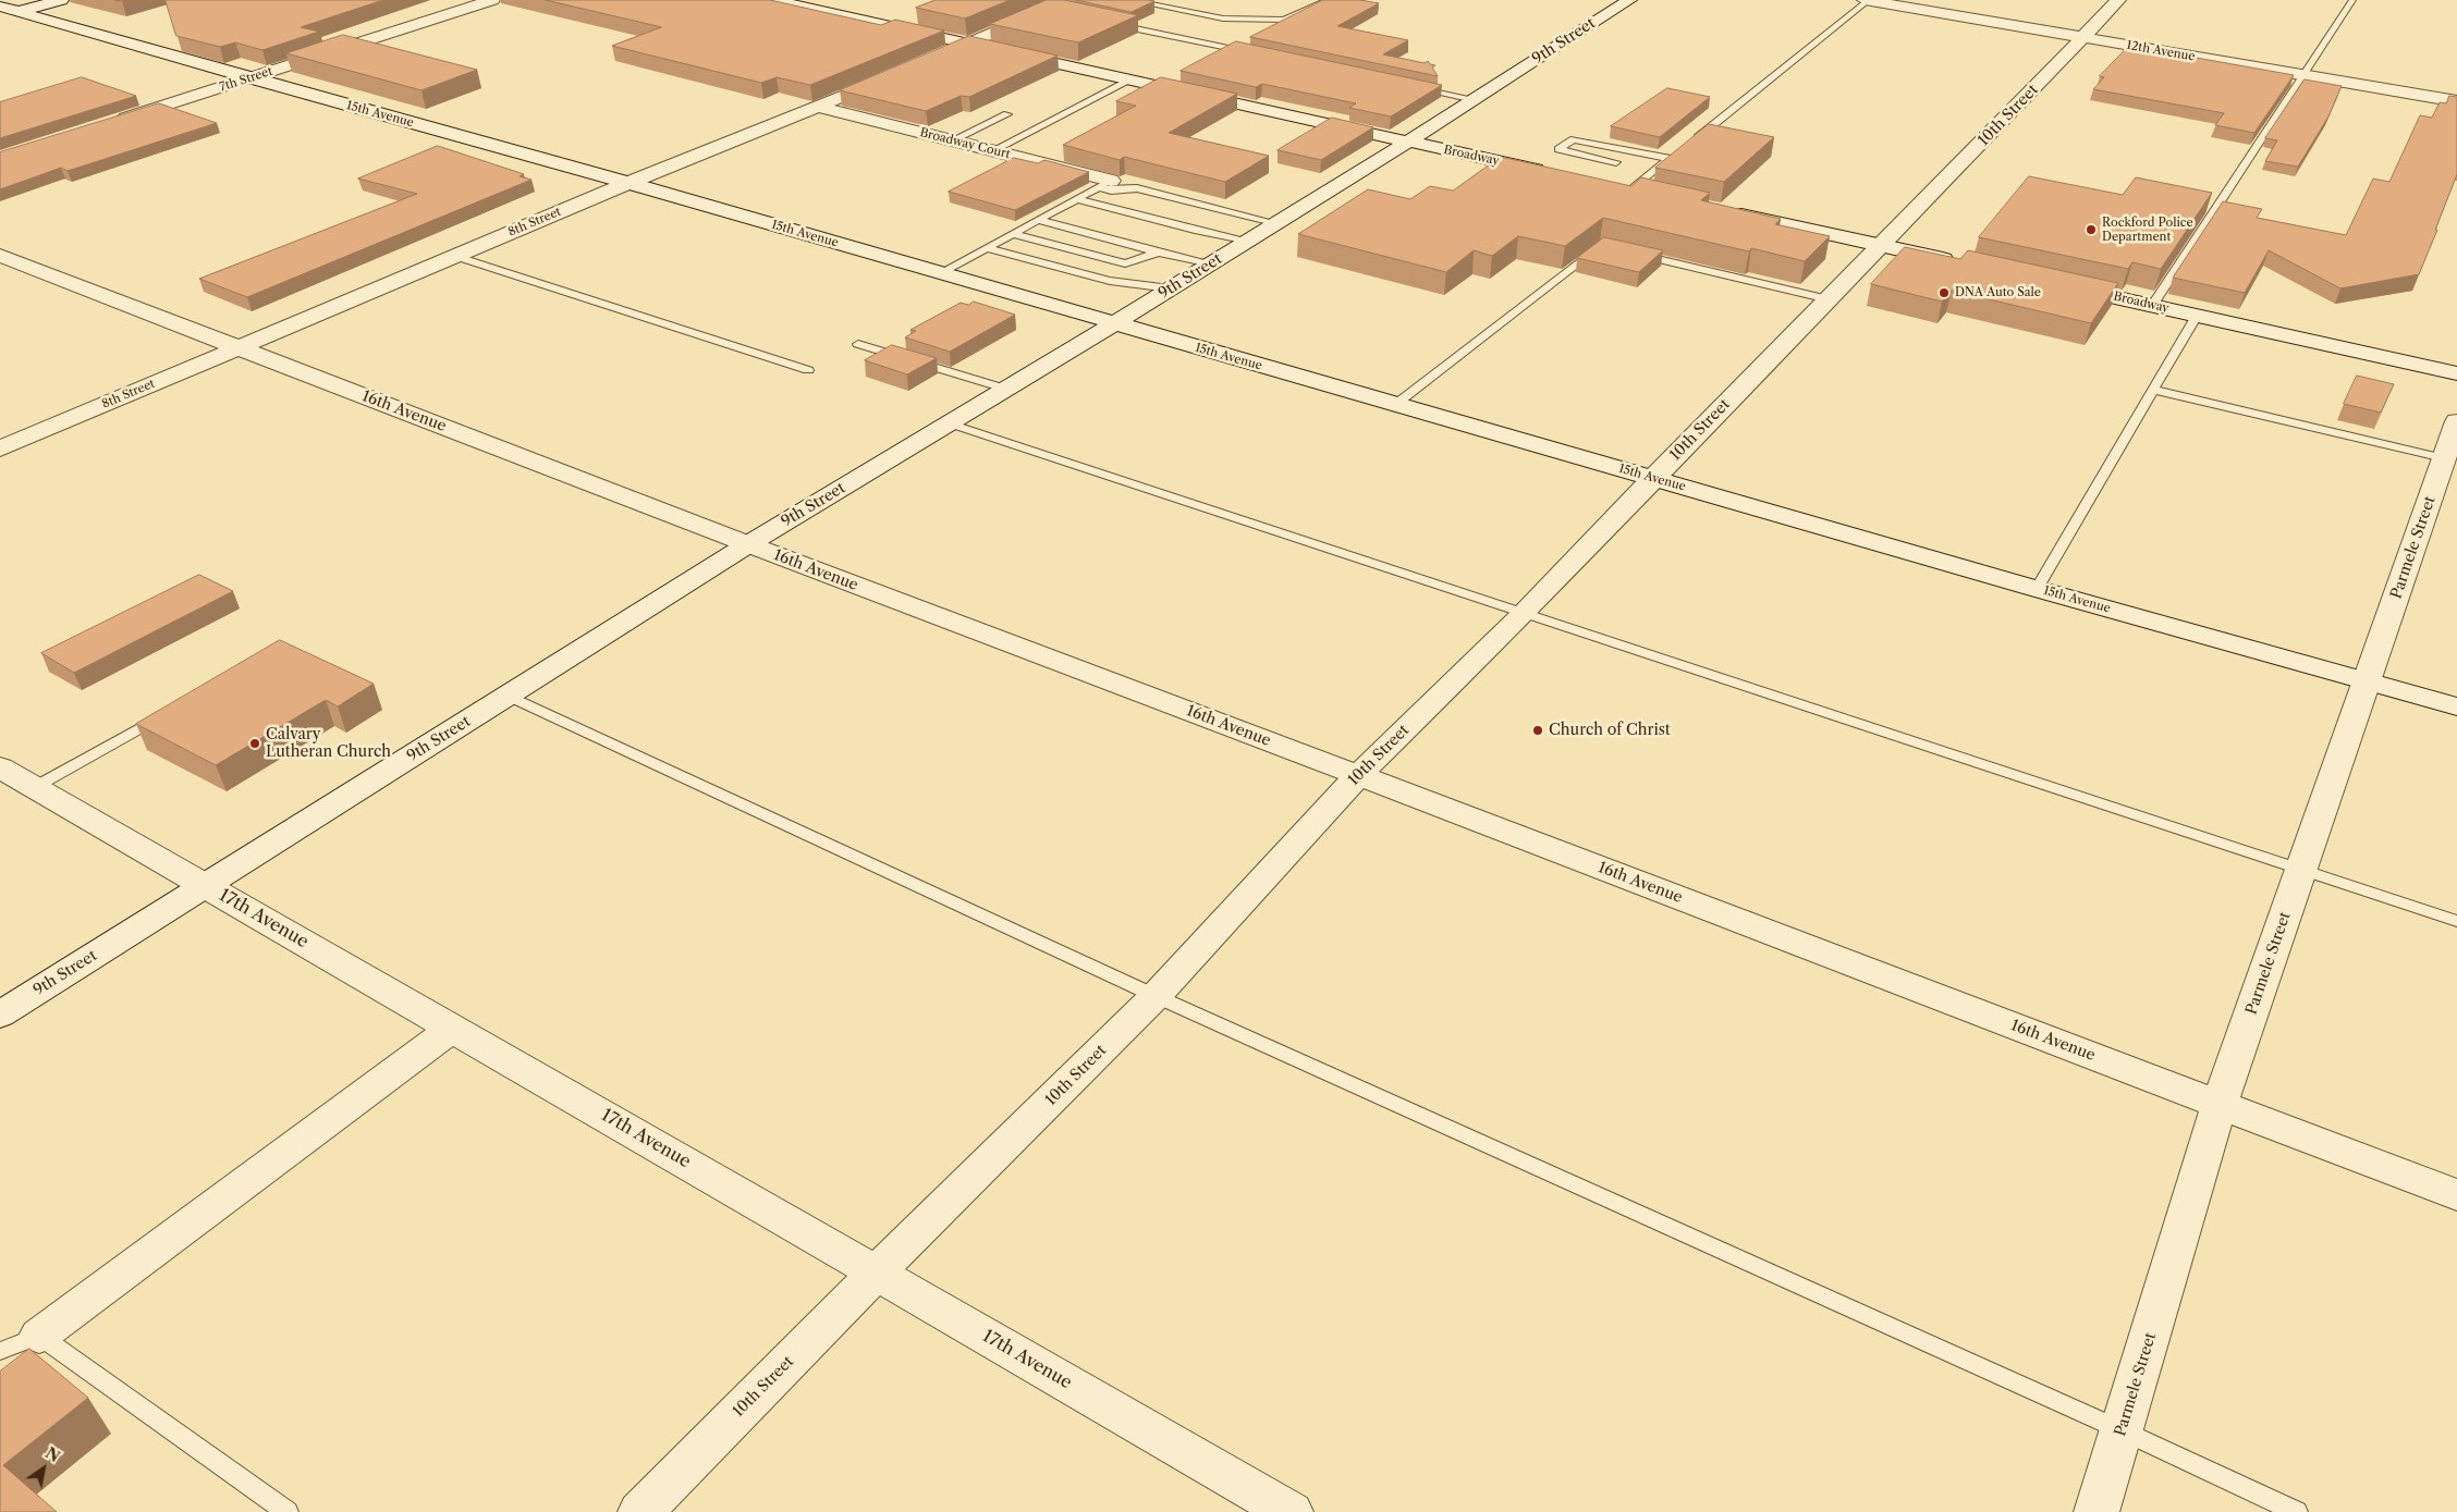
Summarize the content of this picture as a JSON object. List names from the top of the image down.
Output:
{
  "streets": {
    "street": [
      "9th Street",
      "12th Avenue",
      "7th Street",
      "15th Avenue",
      "10th Street",
      "Broadway Court",
      "Broadway",
      "8th Street",
      "16th Avenue",
      "Parmele Street",
      "17th Avenue"
    ]
  },
  "crossings": [
    ["9th Street", "15th Avenue"],
    ["9th Street", "Broadway"],
    ["9th Street", "16th Avenue"],
    ["9th Street", "17th Avenue"],
    ["12th Avenue", "10th Street"],
    ["7th Street", "15th Avenue"],
    ["15th Avenue", "10th Street"],
    ["15th Avenue", "8th Street"],
    ["15th Avenue", "Parmele Street"],
    ["10th Street", "16th Avenue"],
    ["10th Street", "17th Avenue"],
    ["Broadway Court", "8th Street"],
    ["8th Street", "16th Avenue"],
    ["16th Avenue", "Parmele Street"]
  ],
  "places": [
    "Rockford Police Department",
    "DNA Auto Sale",
    "Church of Christ",
    "Calvary Lutheran Church"
  ],
  "north": "top right"
}
